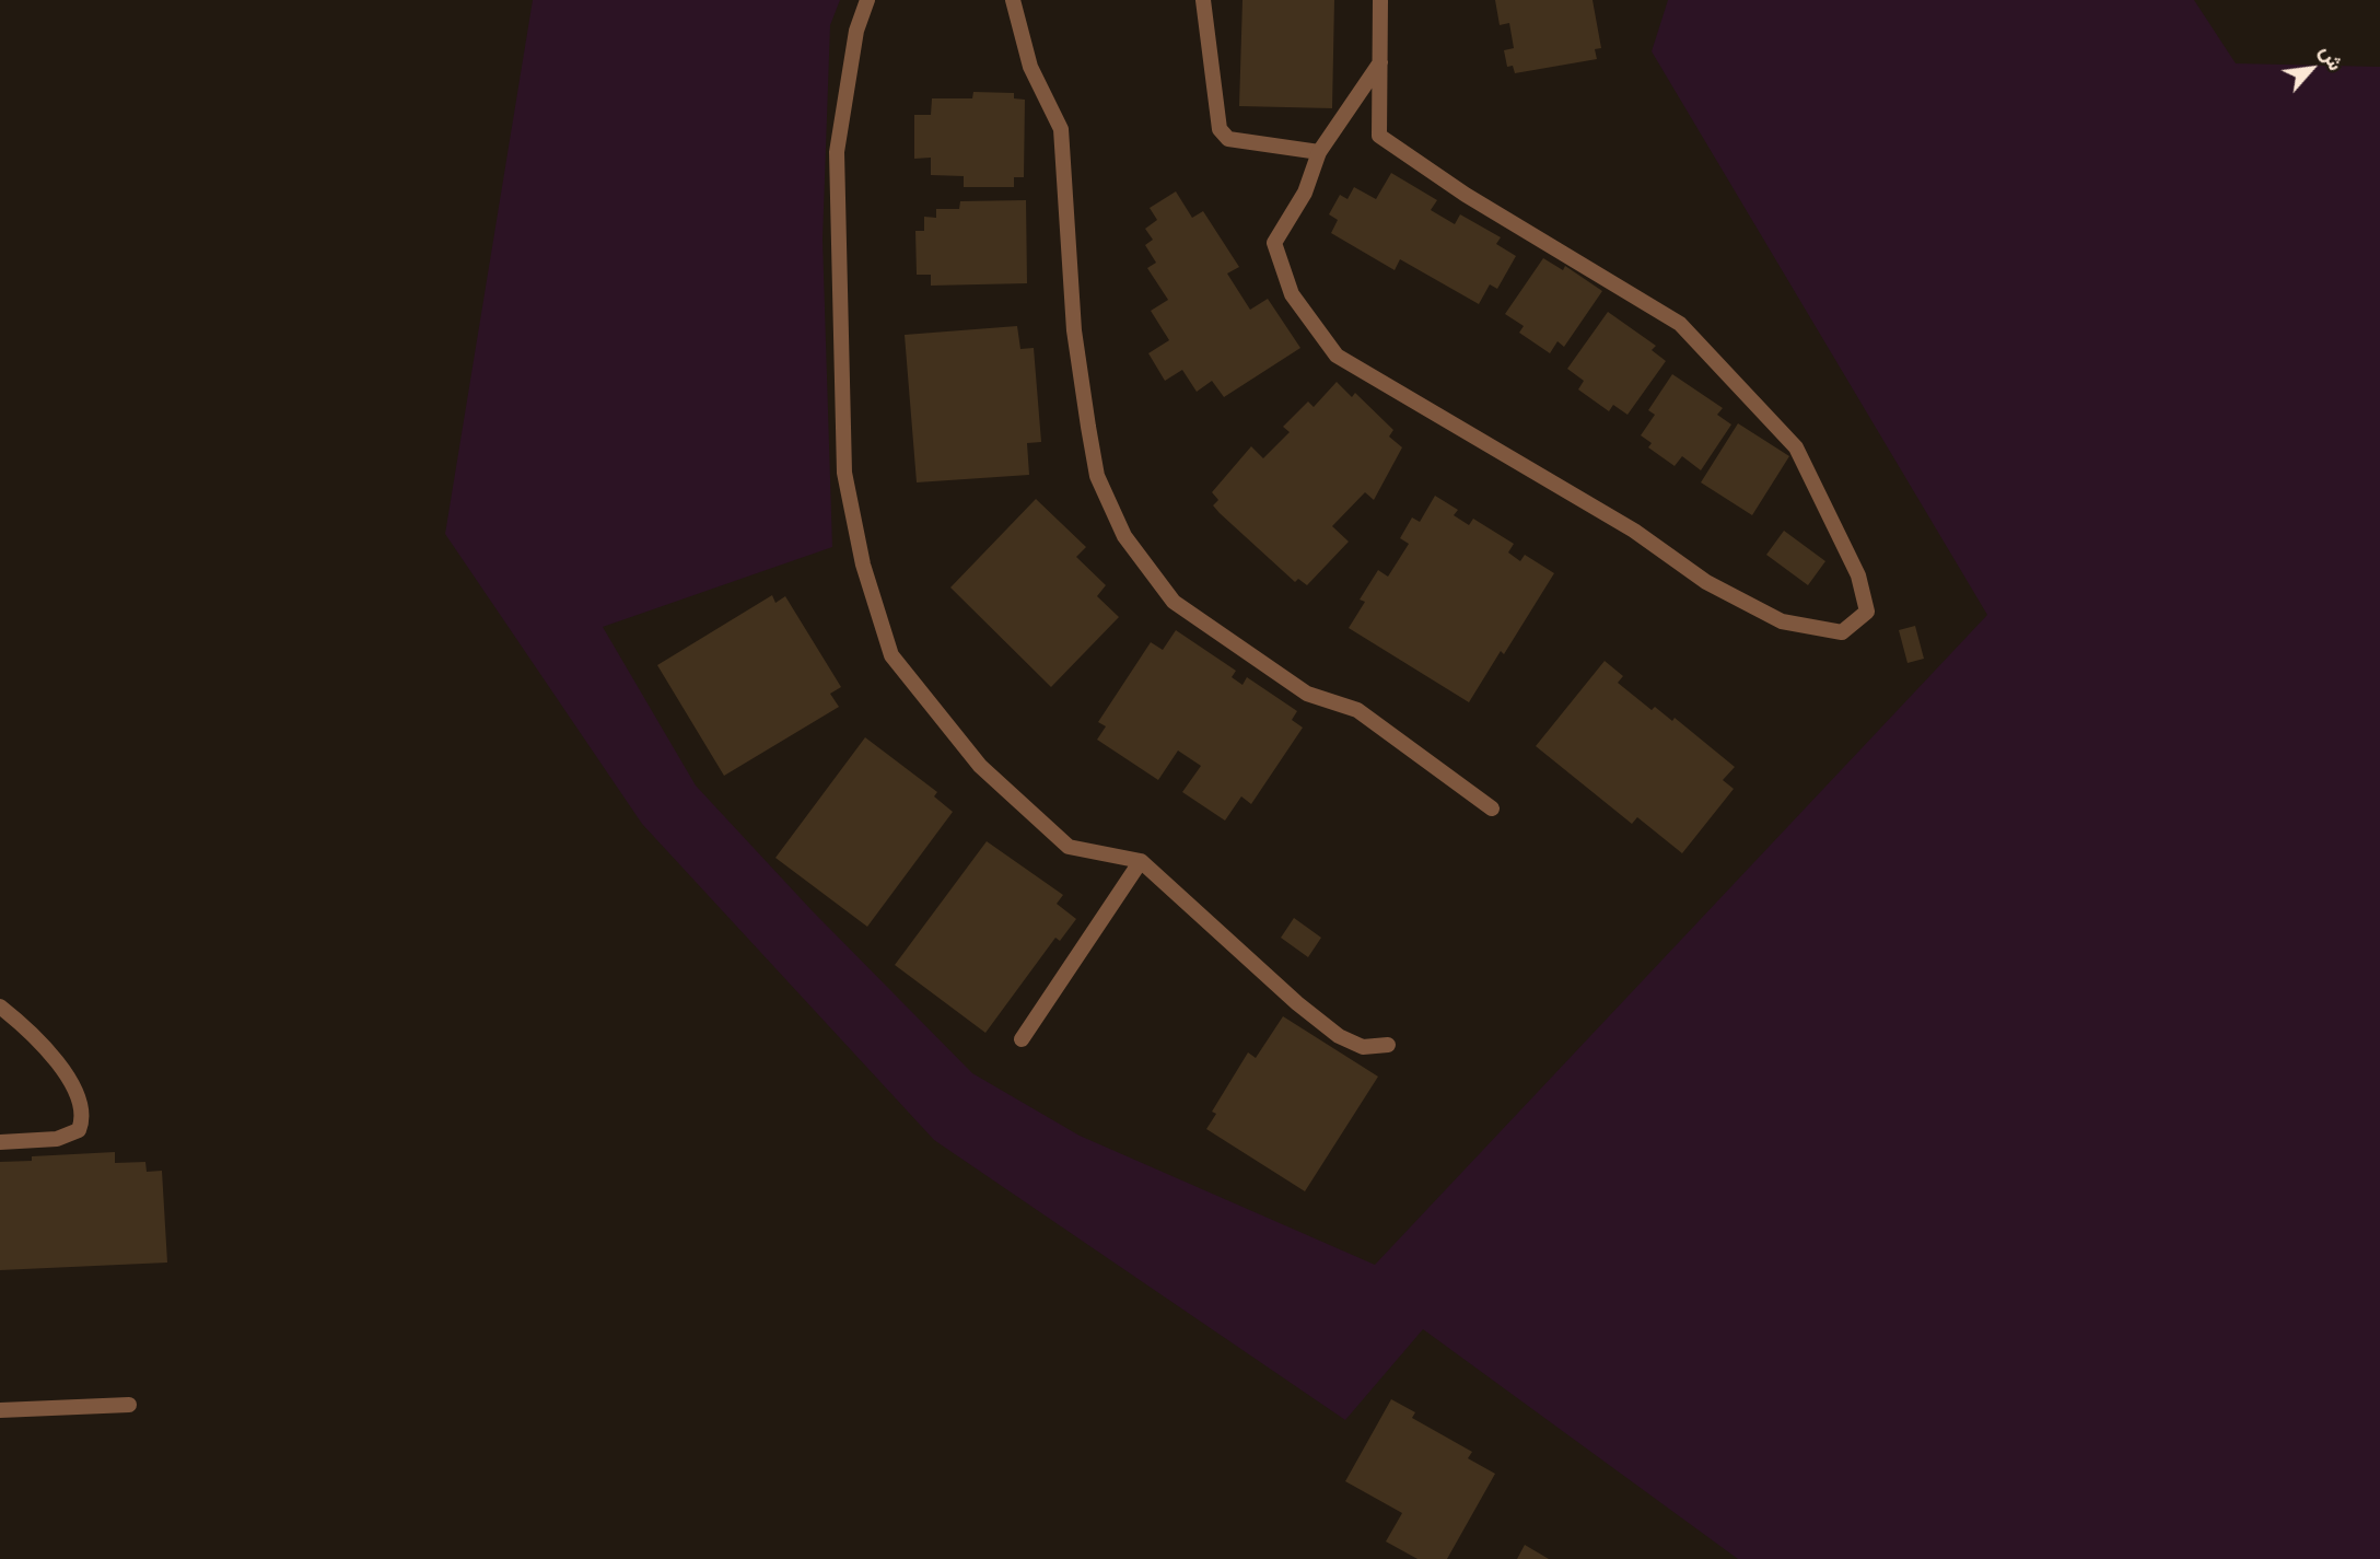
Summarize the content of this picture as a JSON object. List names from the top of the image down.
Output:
{
  "north": "top right"
}
